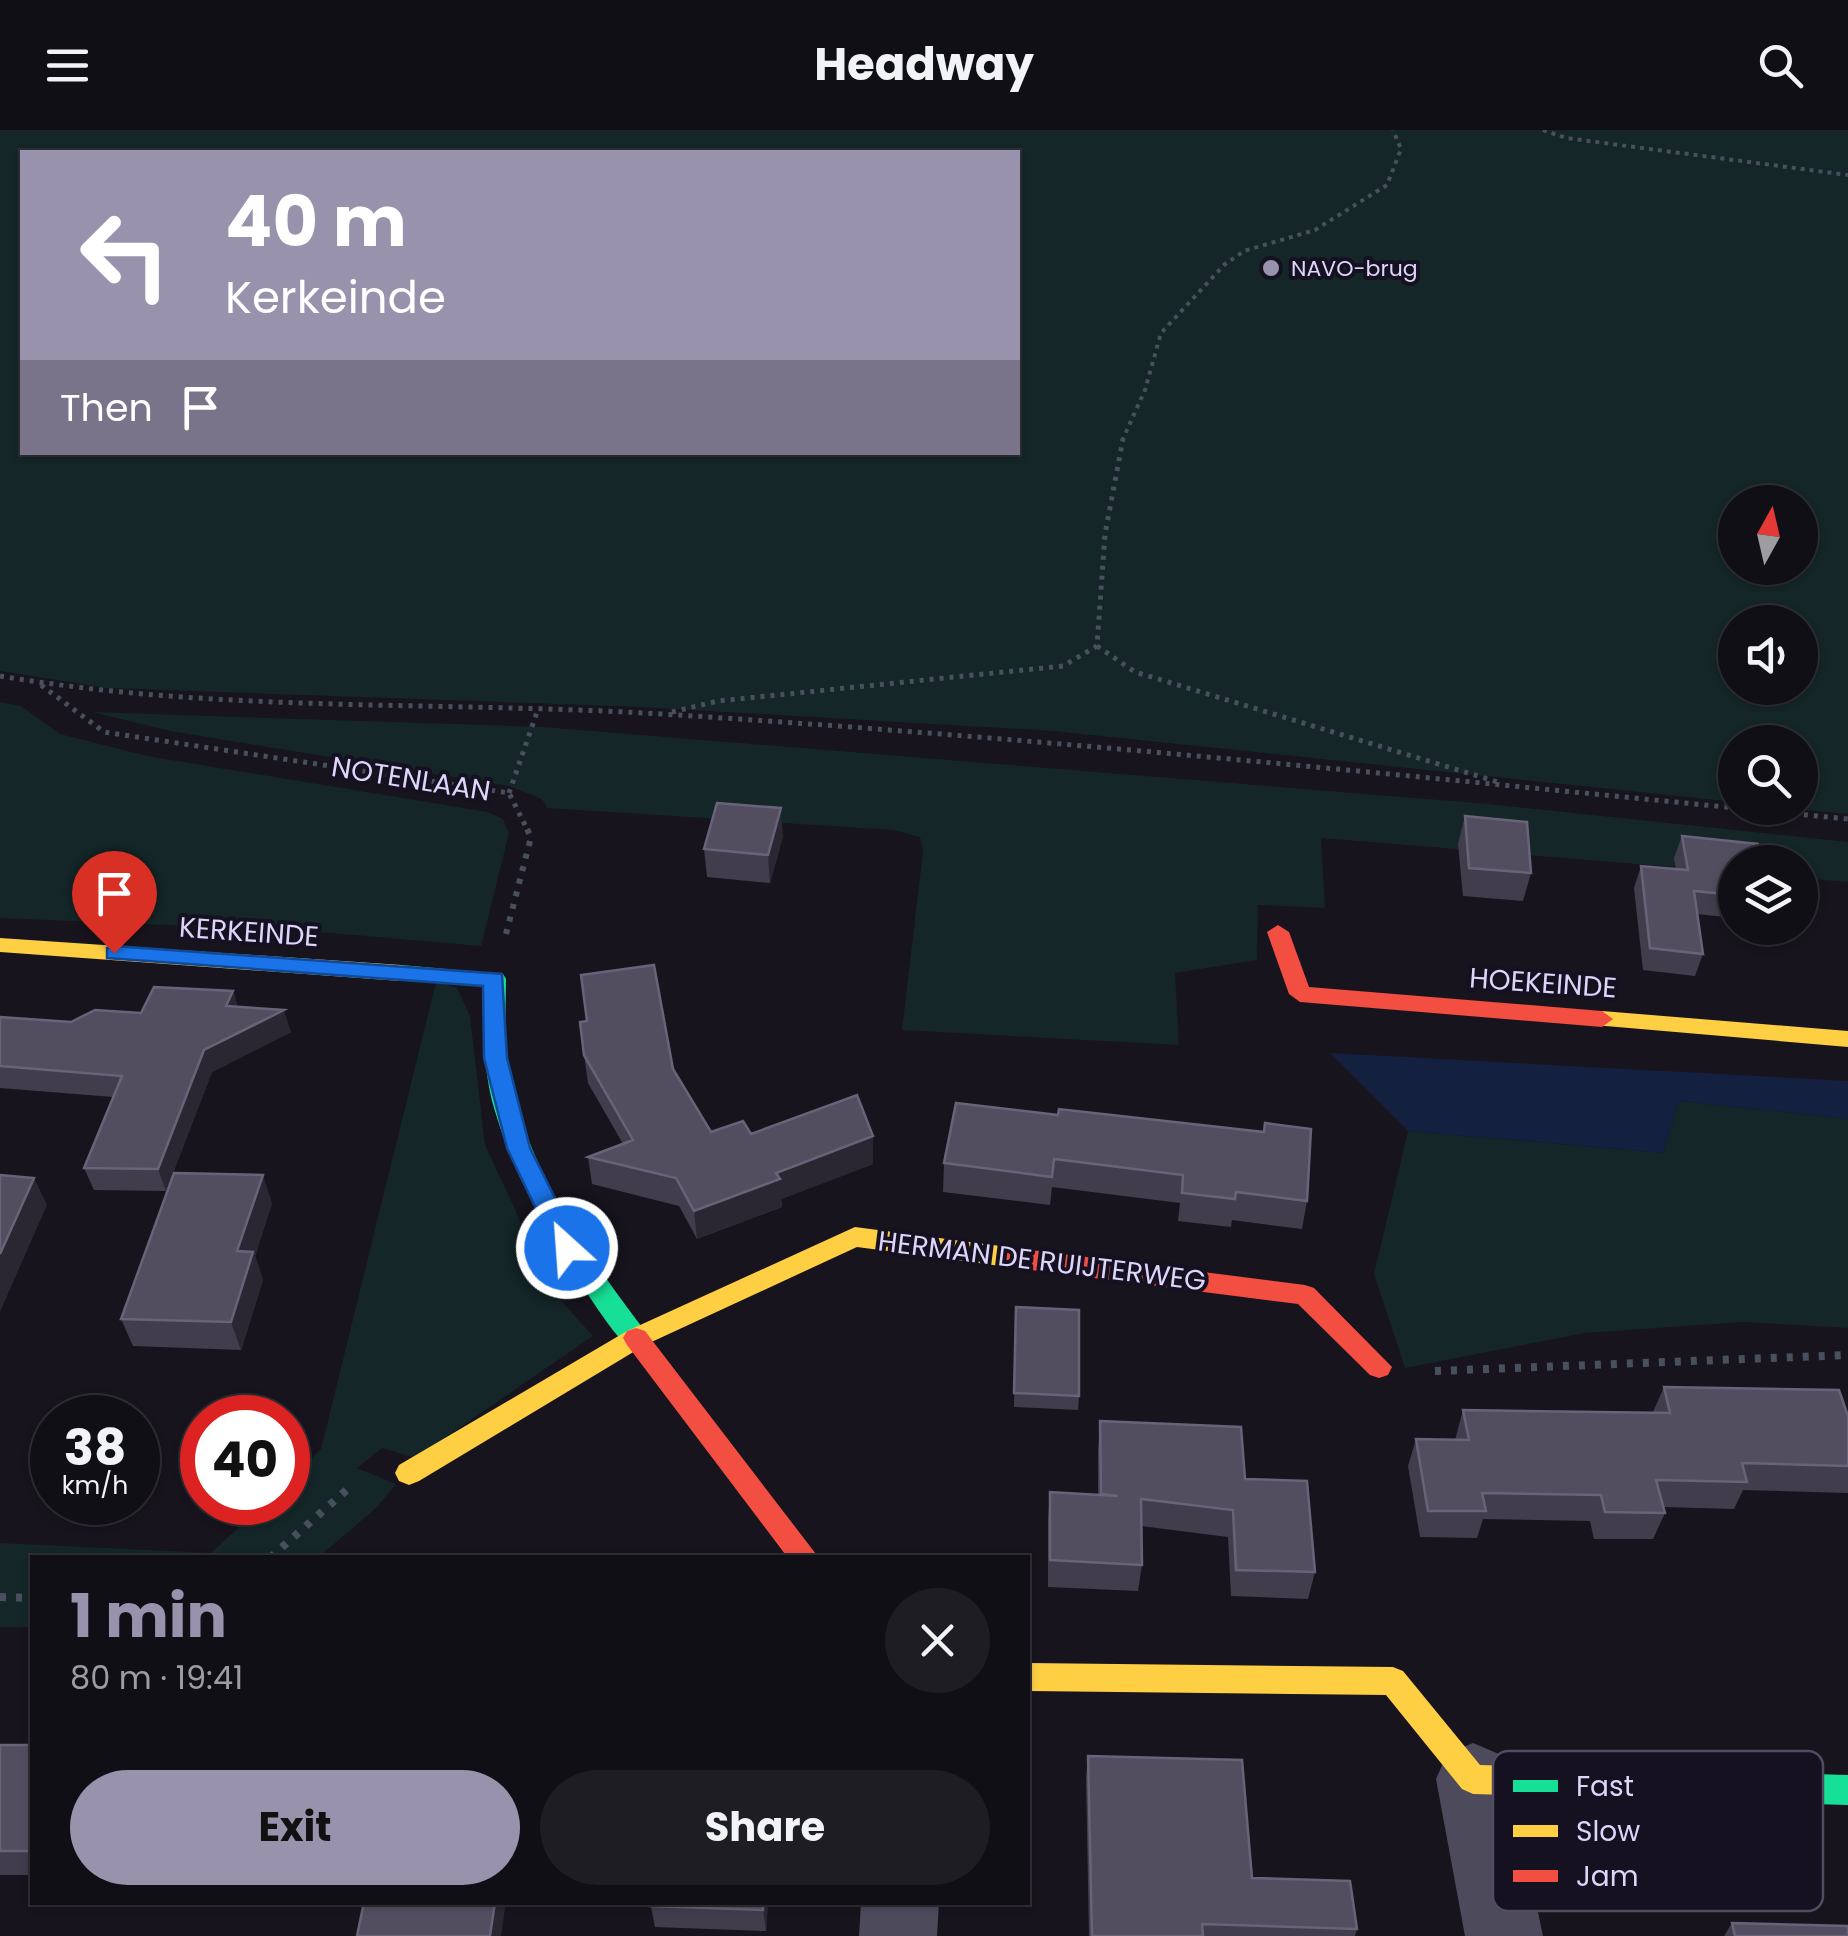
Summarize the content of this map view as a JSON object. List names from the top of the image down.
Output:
{
  "streets": {
    "street": ["KERKEINDE", "HOEKEINDE", "HERMAN DE RUIJTERWEG"],
    "path": ["NOTENLAAN"]
  },
  "crossings": [
    ["NOTENLAAN", "KERKEINDE"]
  ],
  "places": ["NAVO-brug"],
  "legend": ["Fast", "Slow", "Jam"],
  "north": "top",
  "page": {
    "header": "Headway",
    "turn": ["40 m", "Kerkeinde"],
    "then": "Then",
    "speed": "38 km/h",
    "limit": "40",
    "heading": ["1 min", "80 m · 19:41"],
    "buttons": ["Exit", "Share"]
  }
}
